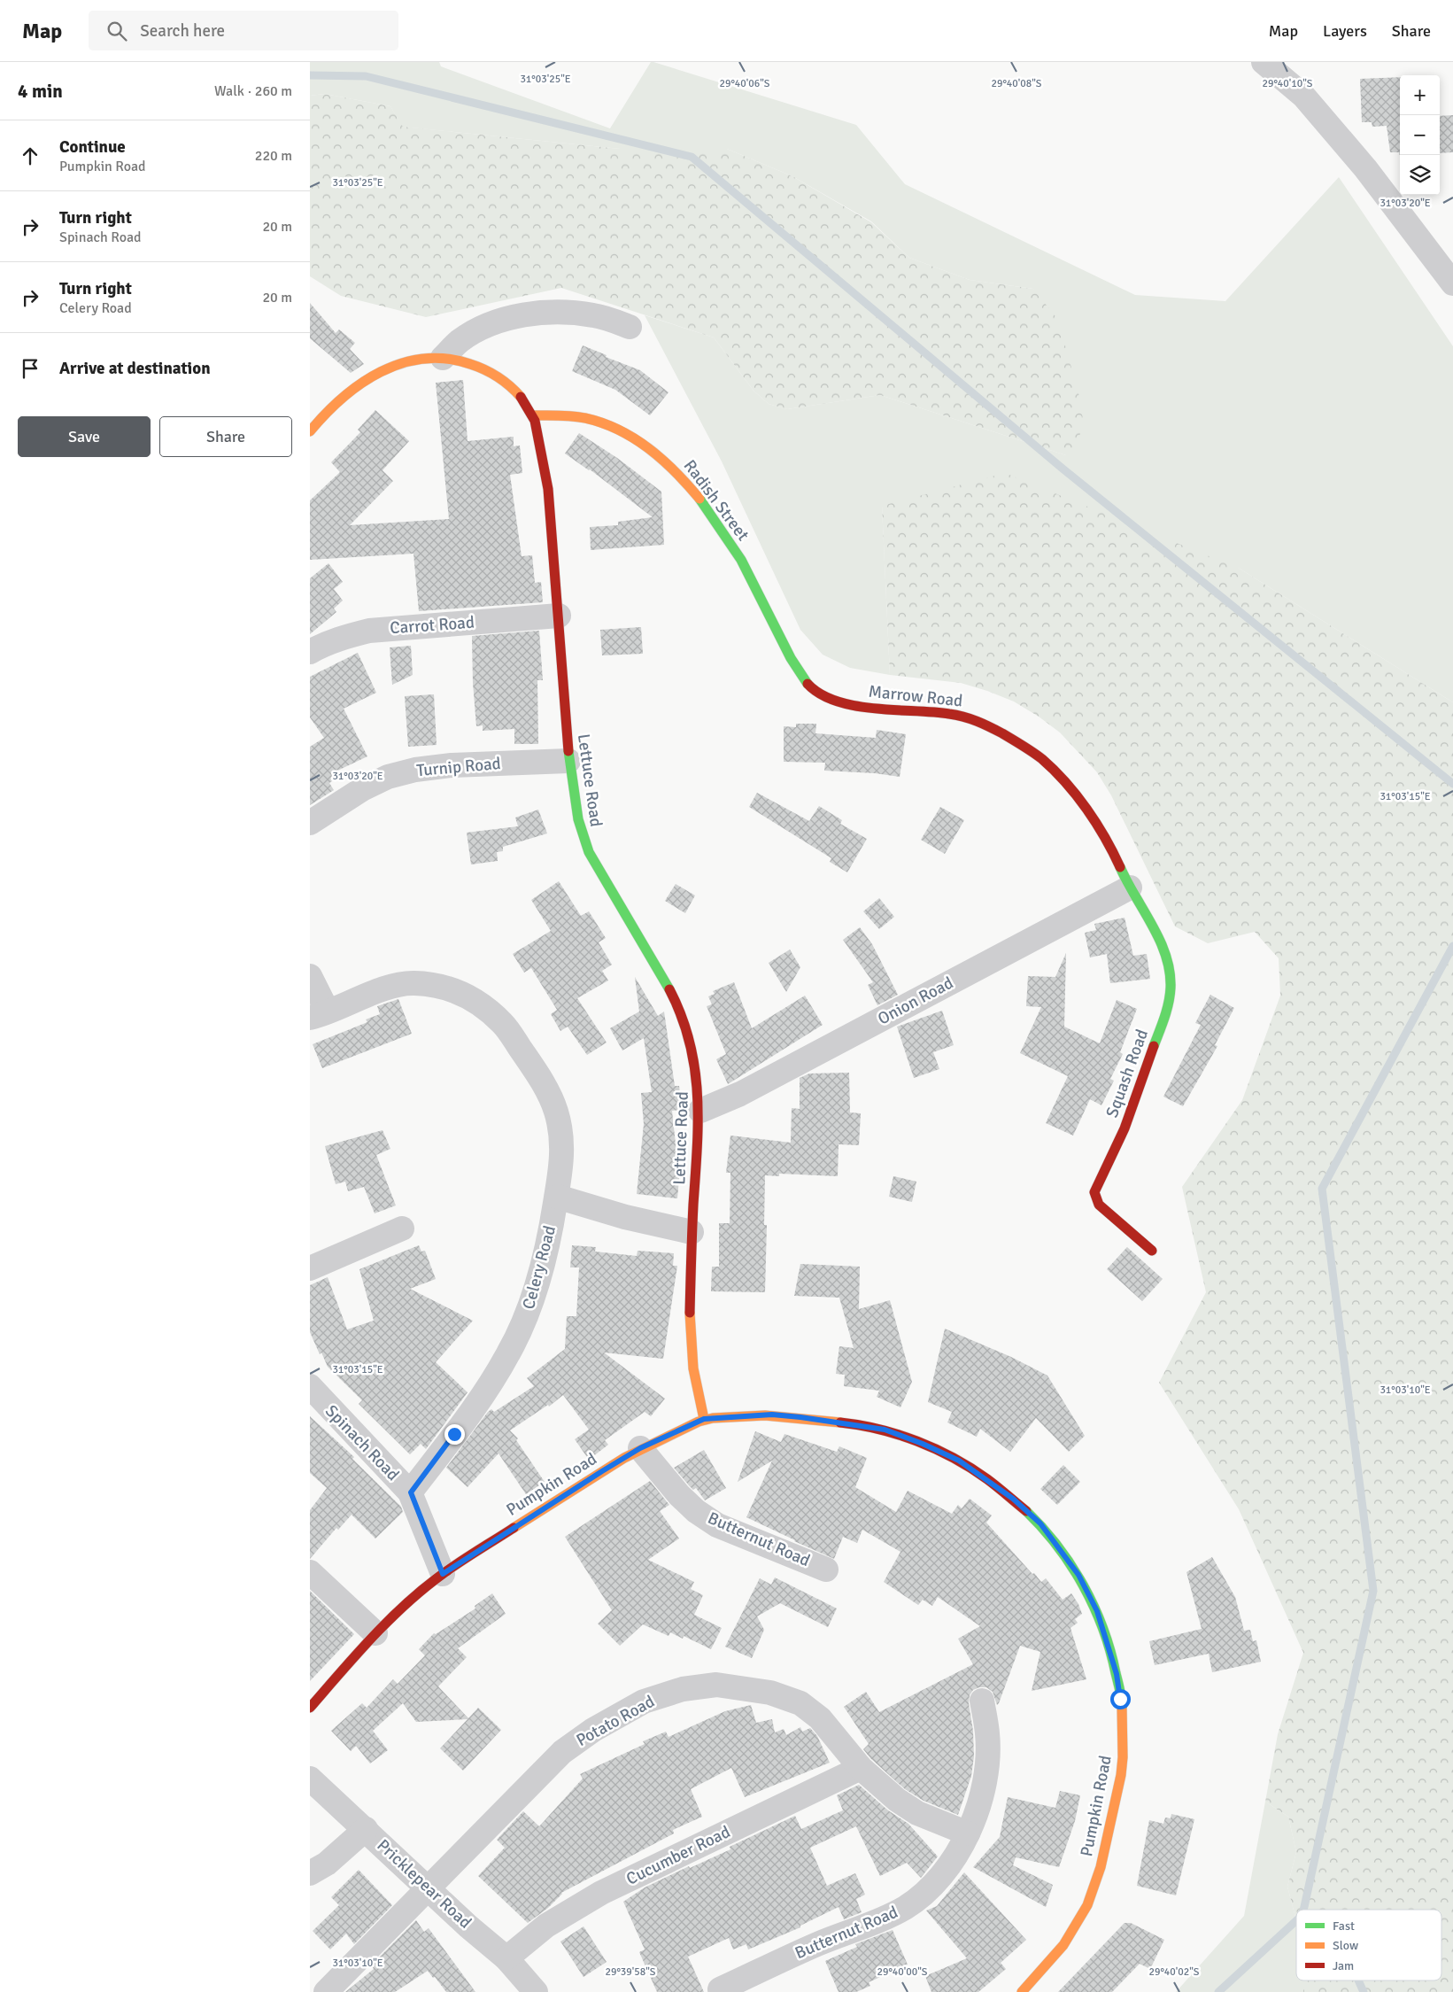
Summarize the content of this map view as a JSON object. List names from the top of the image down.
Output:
{
  "streets": {
    "street": [
      "Radish Street",
      "Carrot Road",
      "Marrow Road",
      "Turnip Road",
      "Lettuce Road",
      "Onion Road",
      "Squash Road",
      "Celery Road",
      "Spinach Road",
      "Pumpkin Road",
      "Butternut Road",
      "Potato Road",
      "Cucumber Road",
      "Pricklepear Road"
    ]
  },
  "crossings": [
    ["Radish Street", "Marrow Road"],
    ["Radish Street", "Lettuce Road"],
    ["Carrot Road", "Lettuce Road"],
    ["Marrow Road", "Onion Road"],
    ["Marrow Road", "Squash Road"],
    ["Turnip Road", "Lettuce Road"],
    ["Lettuce Road", "Onion Road"],
    ["Lettuce Road", "Pumpkin Road"],
    ["Onion Road", "Squash Road"],
    ["Celery Road", "Spinach Road"],
    ["Spinach Road", "Pumpkin Road"],
    ["Pumpkin Road", "Butternut Road"],
    ["Butternut Road", "Potato Road"],
    ["Potato Road", "Cucumber Road"],
    ["Potato Road", "Pricklepear Road"],
    ["Cucumber Road", "Pricklepear Road"]
  ],
  "legend": ["Fast", "Slow", "Jam"],
  "page": {
    "header": "Map",
    "search": "Search here",
    "nav": ["Map", "Layers", "Share"],
    "heading": ["4 min", "Walk · 260 m"],
    "map_buttons": ["+", "−"],
    "list": [
      ["Continue", "Pumpkin Road", "220 m"],
      ["Turn right", "Spinach Road", "20 m"],
      ["Turn right", "Celery Road", "20 m"],
      "Arrive at destination"
    ],
    "buttons": ["Save", "Share"]
  },
  "coordinates": [
    "31°03'25\"E",
    "29°40'06\"S",
    "29°40'08\"S",
    "29°40'10\"S",
    "31°03'20\"E",
    "31°03'15\"E",
    "31°03'10\"E",
    "29°39'58\"S",
    "29°40'00\"S",
    "29°40'02\"S"
  ]
}
